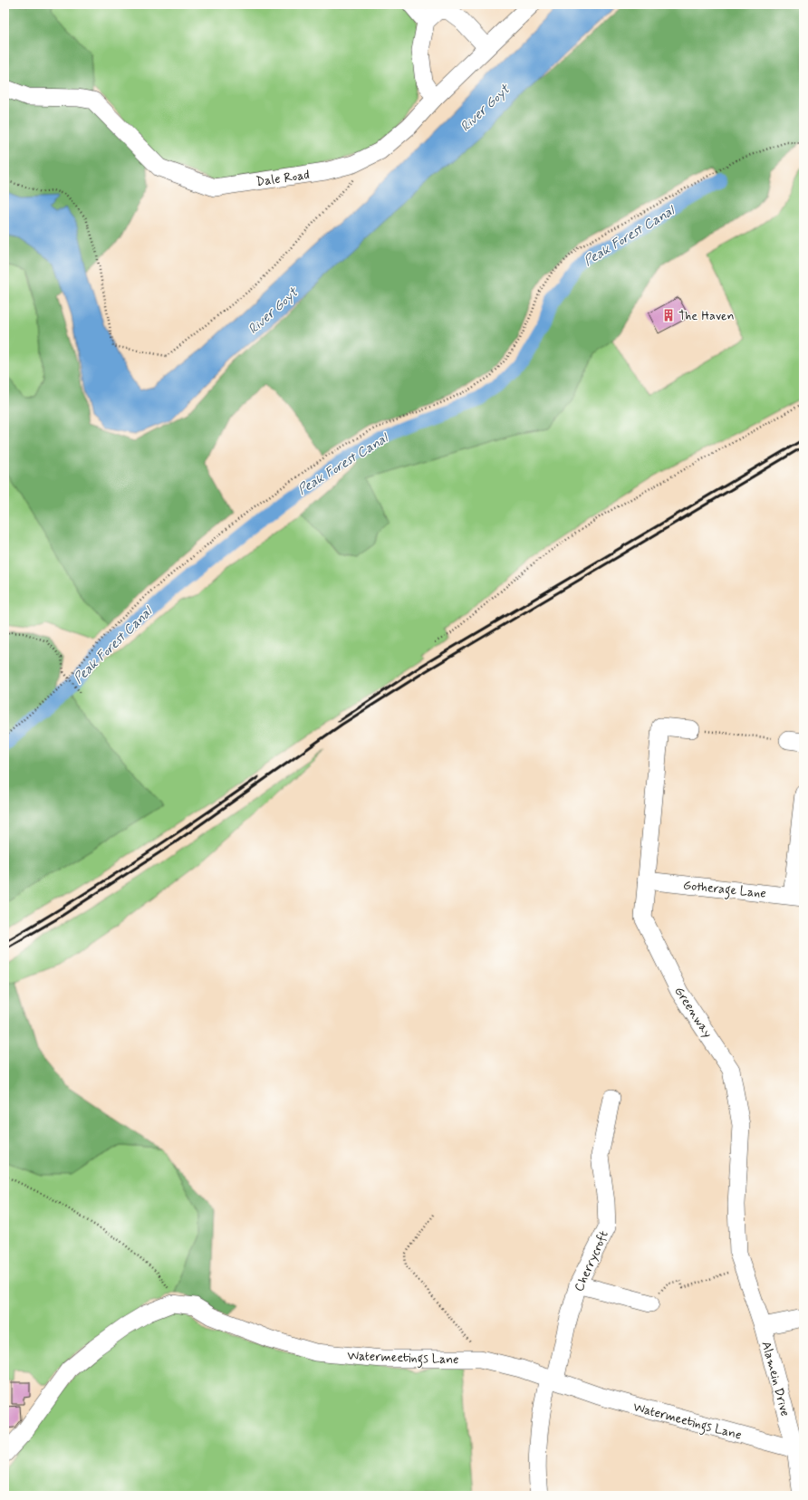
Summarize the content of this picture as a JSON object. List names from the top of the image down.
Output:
{
  "streets": {
    "street": [
      "Dale Road",
      "Gotherage Lane",
      "Greenway",
      "Cherrycroft",
      "Watermeetings Lane",
      "Alamein Drive"
    ]
  },
  "crossings": [
    ["Gotherage Lane", "Greenway"],
    ["Greenway", "Alamein Drive"],
    ["Cherrycroft", "Watermeetings Lane"],
    ["Watermeetings Lane", "Alamein Drive"]
  ],
  "water": ["River Goyt", "Peak Forest Canal"],
  "places": {
    "building": ["The Haven"]
  }
}
